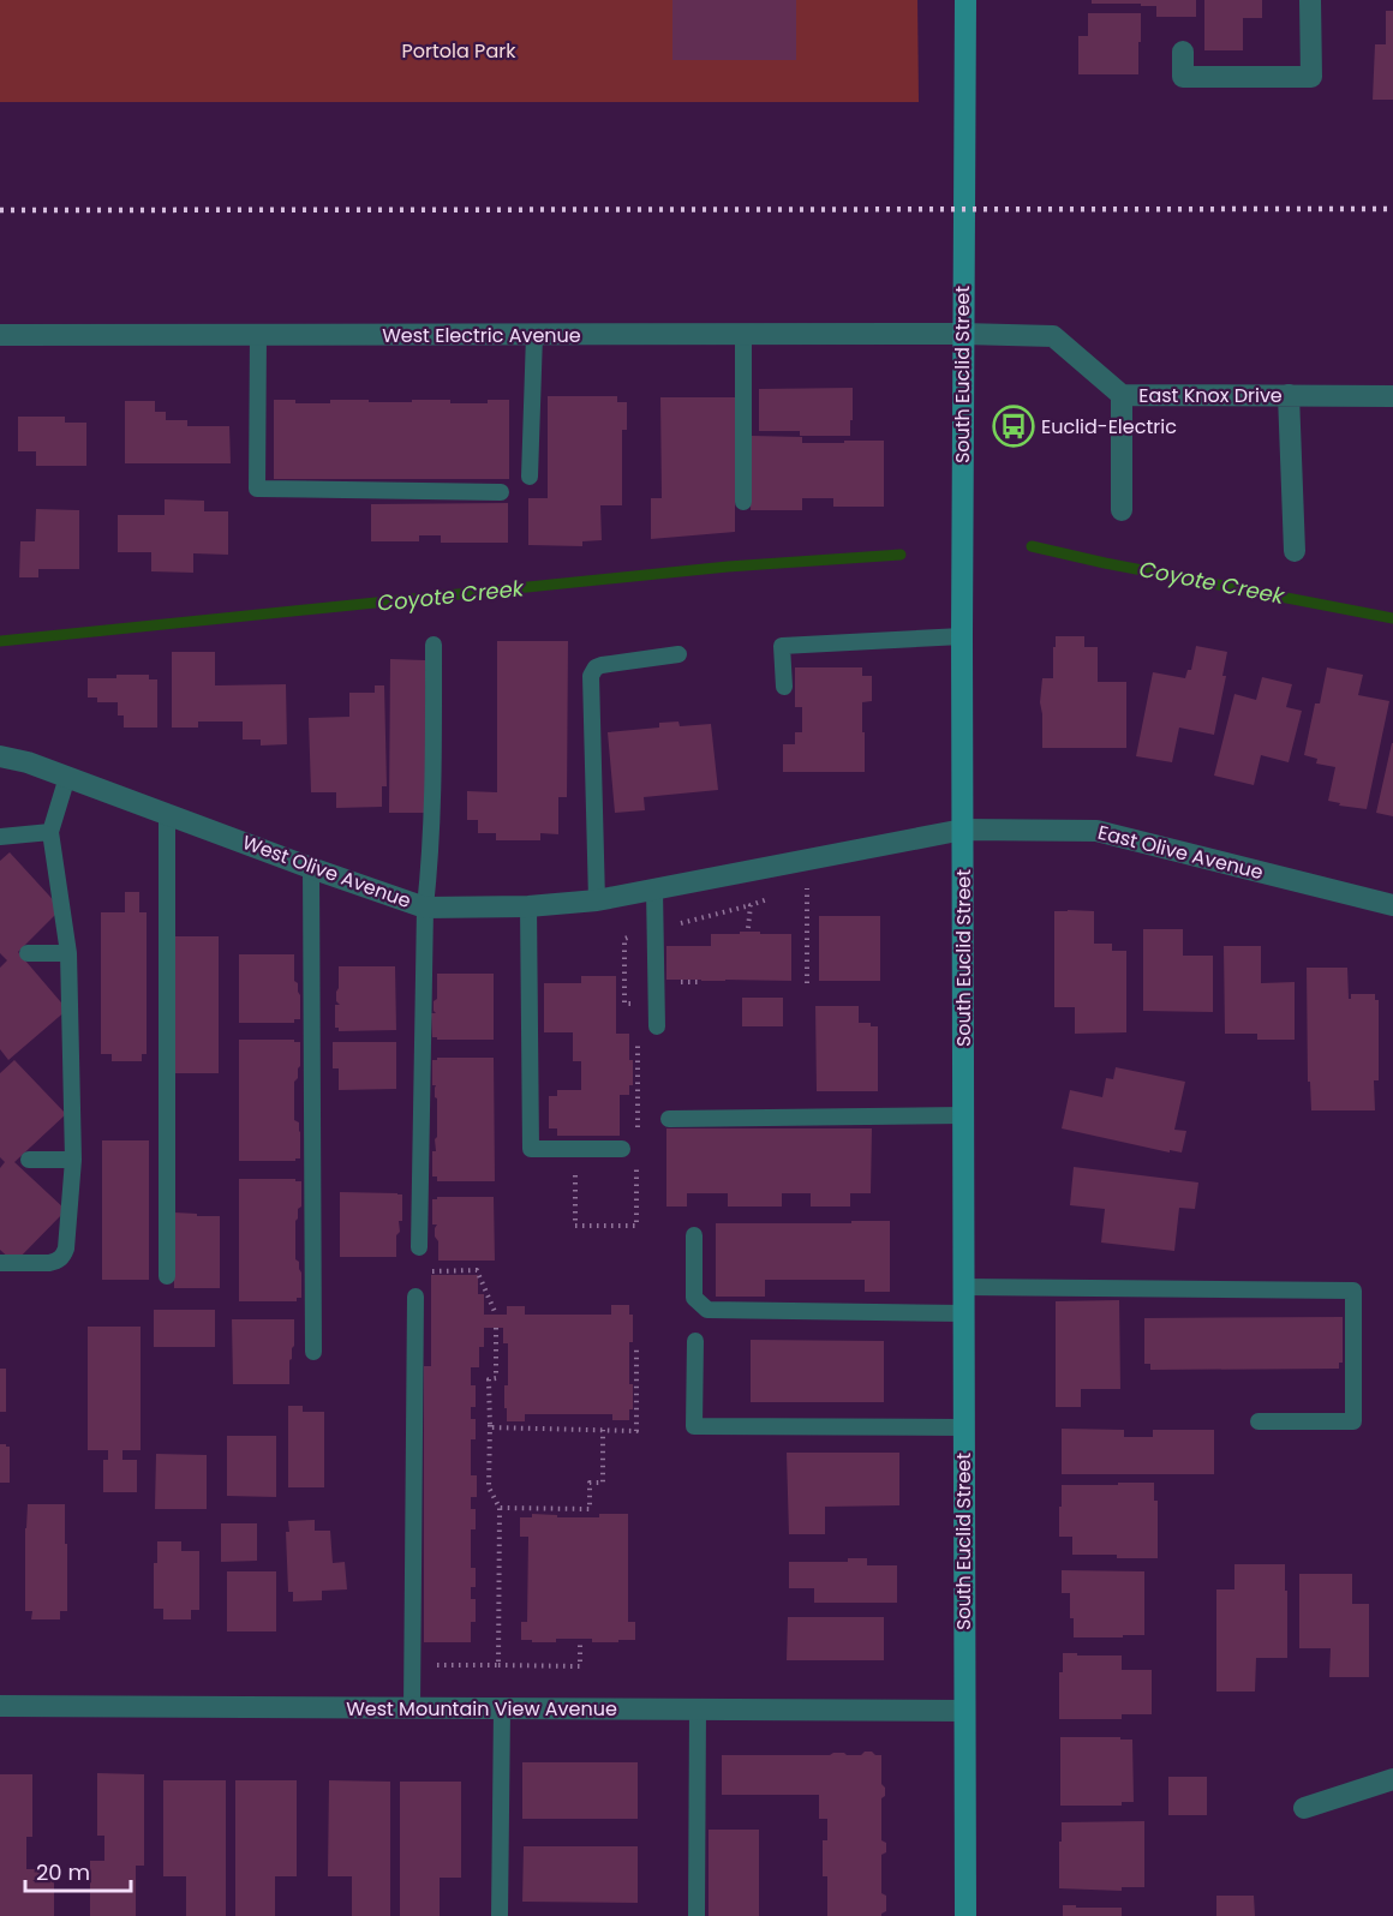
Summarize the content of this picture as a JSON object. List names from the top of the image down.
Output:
{
  "streets": {
    "main road": ["South Euclid Street"],
    "street": [
      "West Electric Avenue",
      "East Knox Drive",
      "East Olive Avenue",
      "West Olive Avenue",
      "West Mountain View Avenue"
    ]
  },
  "crossings": [
    ["West Electric Avenue", "South Euclid Street"],
    ["West Electric Avenue", "East Knox Drive"],
    ["South Euclid Street", "East Knox Drive"],
    ["South Euclid Street", "East Olive Avenue"],
    ["South Euclid Street", "West Olive Avenue"],
    ["South Euclid Street", "West Mountain View Avenue"],
    ["East Olive Avenue", "West Olive Avenue"]
  ],
  "water": ["Coyote Creek"],
  "parks": ["Portola Park"],
  "places": {
    "bus stop": ["Euclid-Electric"]
  },
  "scale_bar": "20 m"
}
